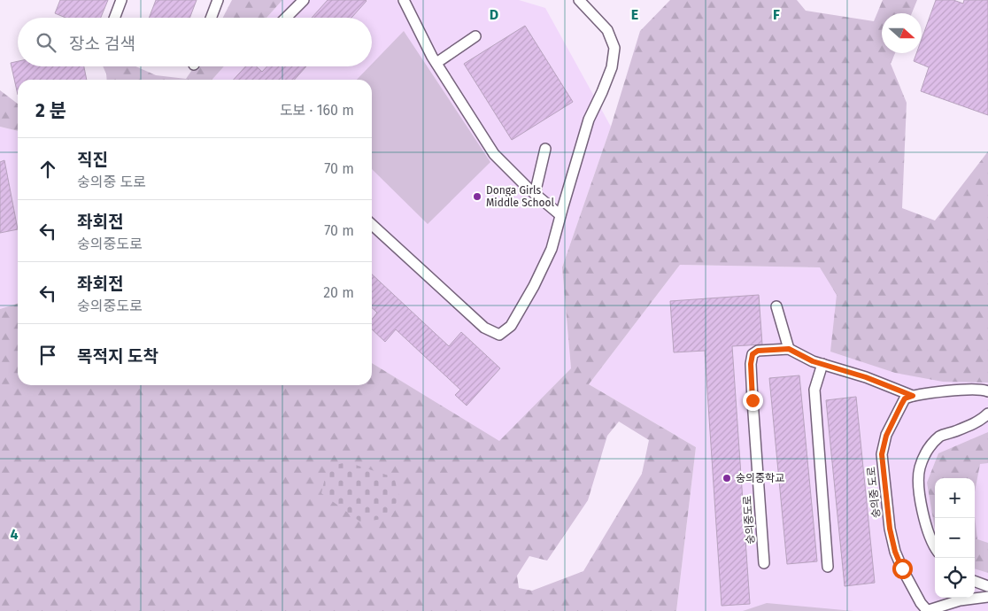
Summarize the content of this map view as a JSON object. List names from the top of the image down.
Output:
{
  "streets": {
    "lane": ["숭의중 도로", "숭의중도로"]
  },
  "places": ["Donga Girls Middle School", "숭의중학교"],
  "north": "right",
  "page": {
    "search": "장소 검색",
    "heading": ["2 분", "도보 · 160 m"],
    "list": [
      ["직진", "숭의중 도로", "70 m"],
      ["좌회전", "숭의중도로", "70 m"],
      ["좌회전", "숭의중도로", "20 m"],
      "목적지 도착"
    ],
    "map_buttons": ["+", "−"]
  },
  "grid": {
    "columns": ["D", "E", "F"],
    "rows": ["4"]
  }
}
